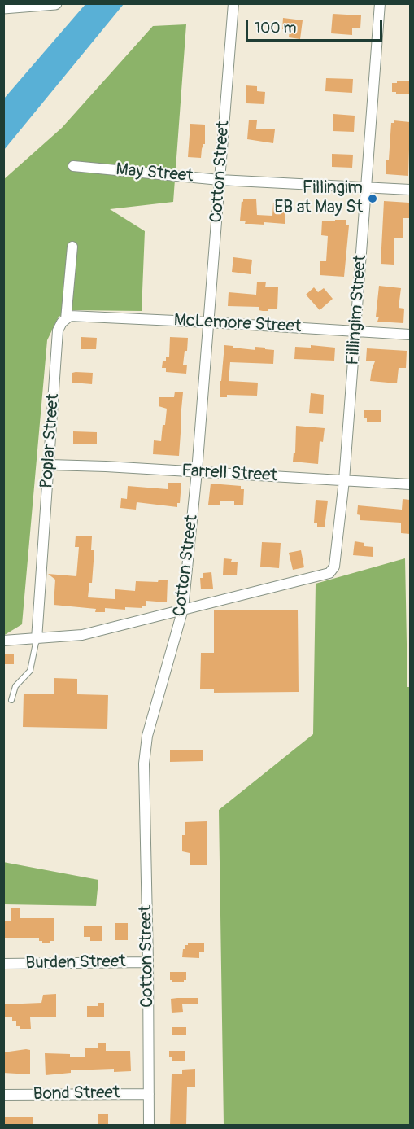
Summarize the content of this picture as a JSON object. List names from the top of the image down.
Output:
{
  "streets": {
    "street": [
      "Cotton Street",
      "May Street",
      "Fillingim Street",
      "McLemore Street",
      "Poplar Street",
      "Farrell Street",
      "Burden Street",
      "Bond Street"
    ]
  },
  "crossings": [
    ["Cotton Street", "May Street"],
    ["Cotton Street", "Fillingim Street"],
    ["Cotton Street", "McLemore Street"],
    ["Cotton Street", "Farrell Street"],
    ["Cotton Street", "Burden Street"],
    ["Cotton Street", "Bond Street"],
    ["May Street", "Fillingim Street"],
    ["Fillingim Street", "McLemore Street"],
    ["Fillingim Street", "Poplar Street"],
    ["Fillingim Street", "Farrell Street"],
    ["McLemore Street", "Poplar Street"],
    ["Poplar Street", "Farrell Street"]
  ],
  "places": ["Fillingim EB at May St"],
  "scale_bar": "100 m"
}
